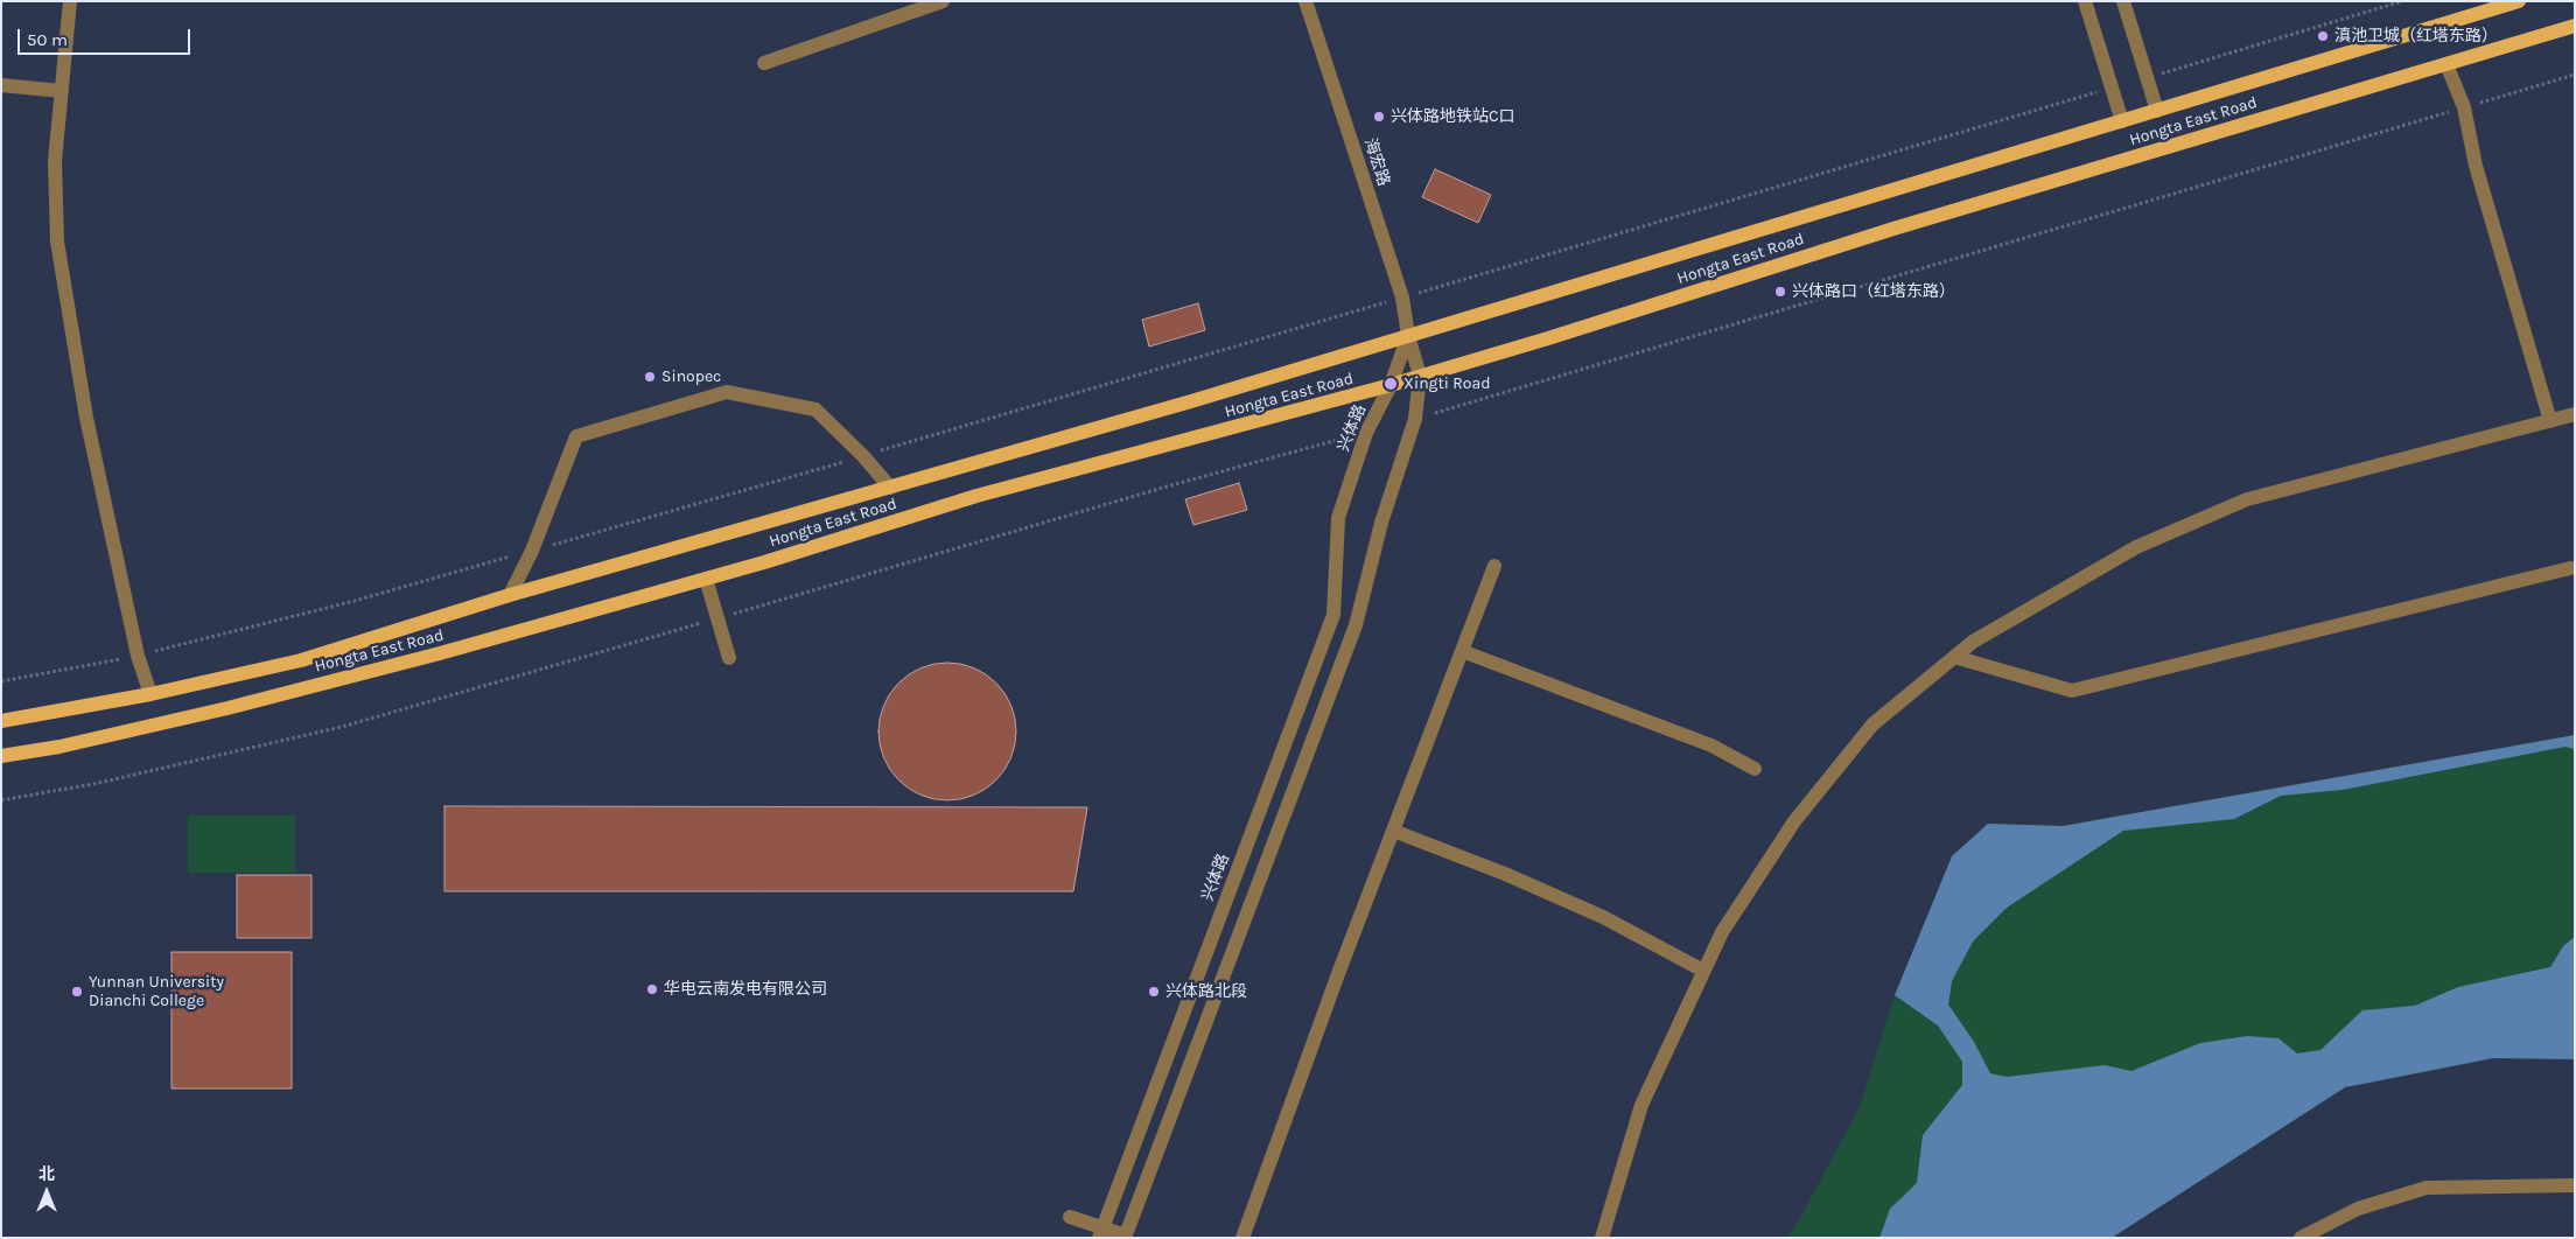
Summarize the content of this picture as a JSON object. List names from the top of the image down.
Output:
{
  "streets": {
    "main road": ["Hongta East Road"],
    "street": ["海宏路", "兴体路"]
  },
  "crossings": [
    ["Hongta East Road", "海宏路"],
    ["Hongta East Road", "兴体路"],
    ["海宏路", "兴体路"]
  ],
  "places": [
    "滇池卫城（红塔东路）",
    "兴体路地铁站C口",
    "兴体路口（红塔东路）",
    "Sinopec",
    "Xingti Road",
    "华电云南发电有限公司",
    "Yunnan University Dianchi College",
    "兴体路北段"
  ],
  "scale_bar": "50 m",
  "north": "top"
}
